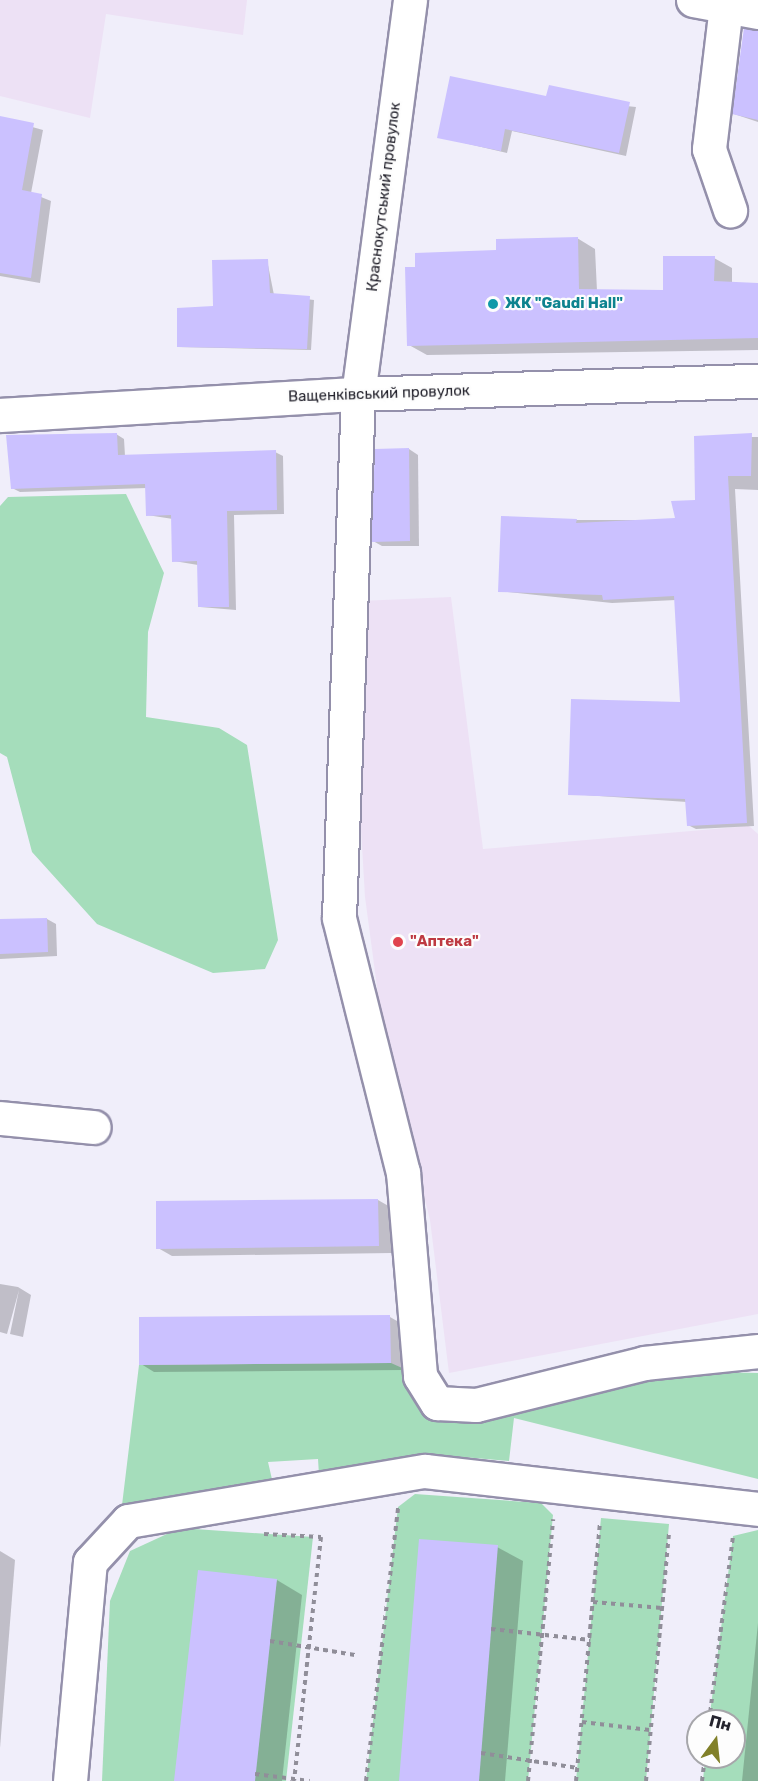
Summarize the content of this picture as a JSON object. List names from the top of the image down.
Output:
{
  "streets": {
    "street": ["Краснокутський провулок", "Ващенківський провулок"]
  },
  "crossings": [
    ["Краснокутський провулок", "Ващенківський провулок"]
  ],
  "places": ["ЖК \"Gaudi Hall\"", "\"Аптека\""],
  "north": "top"
}
